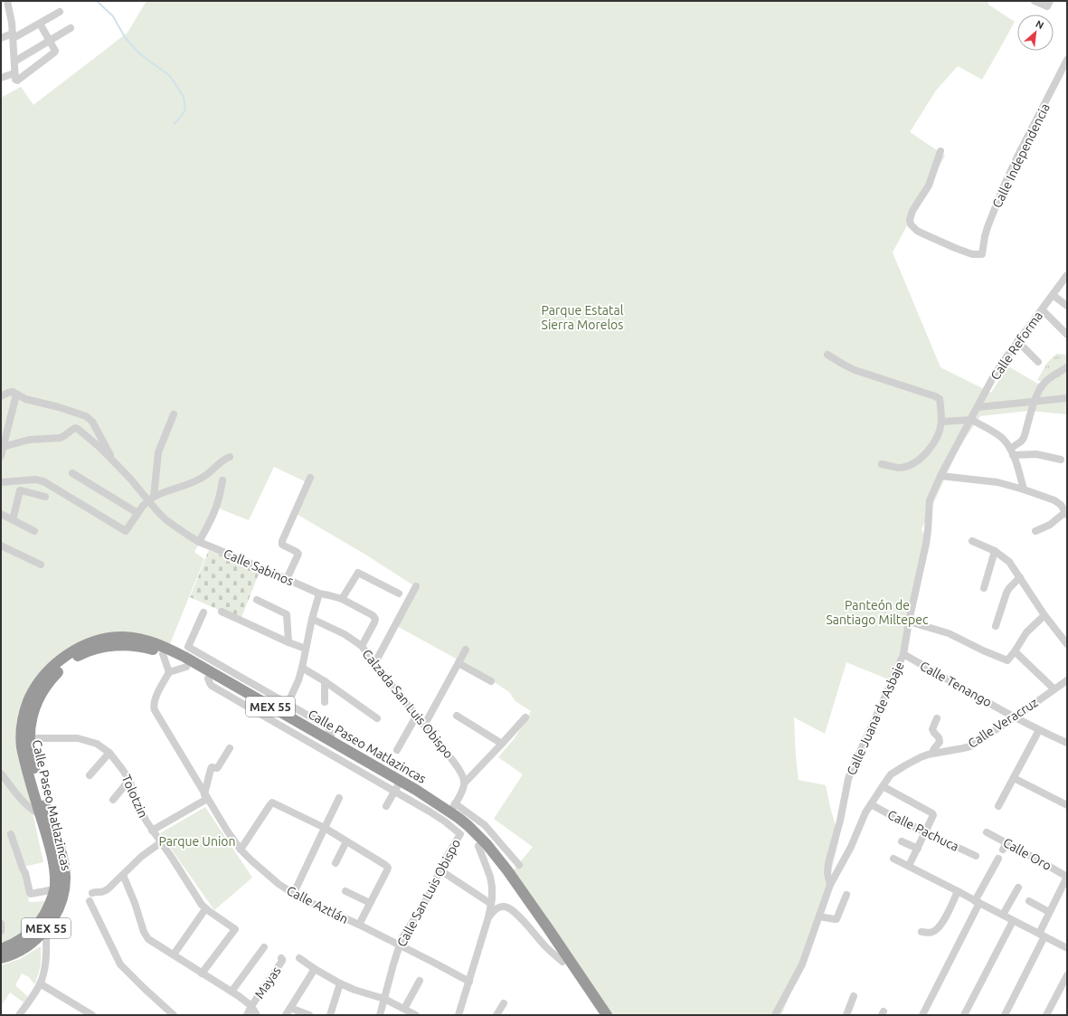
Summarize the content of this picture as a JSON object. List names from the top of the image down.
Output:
{
  "streets": {
    "highway": ["MEX 55", "Calle Paseo Matlazincas"],
    "street": [
      "Calle Independencia",
      "Calle Reforma",
      "Calle Sabinos",
      "Calle Tenango",
      "Calzada San Luis Obispo",
      "Calle Juana de Asbaje",
      "Calle Veracruz",
      "Tolotzin",
      "Calle Pachuca",
      "Calle Oro",
      "Calle San Luis Obispo",
      "Calle Aztlán",
      "Mayas"
    ]
  },
  "crossings": [
    ["Calle Reforma", "Calle Juana de Asbaje"],
    ["Calle Sabinos", "Calzada San Luis Obispo"],
    ["Calle Tenango", "Calle Juana de Asbaje"],
    ["Calle Tenango", "Calle Veracruz"],
    ["Calle Juana de Asbaje", "Calle Veracruz"],
    ["Calle Veracruz", "Calle Pachuca"],
    ["Calle Paseo Matlazincas", "Tolotzin"],
    ["Calle Paseo Matlazincas", "Calle San Luis Obispo"],
    ["Calle San Luis Obispo", "Calle Aztlán"]
  ],
  "parks": ["Parque Estatal Sierra Morelos", "Panteón de Santiago Miltepec", "Parque Union"],
  "north": "top right"
}
